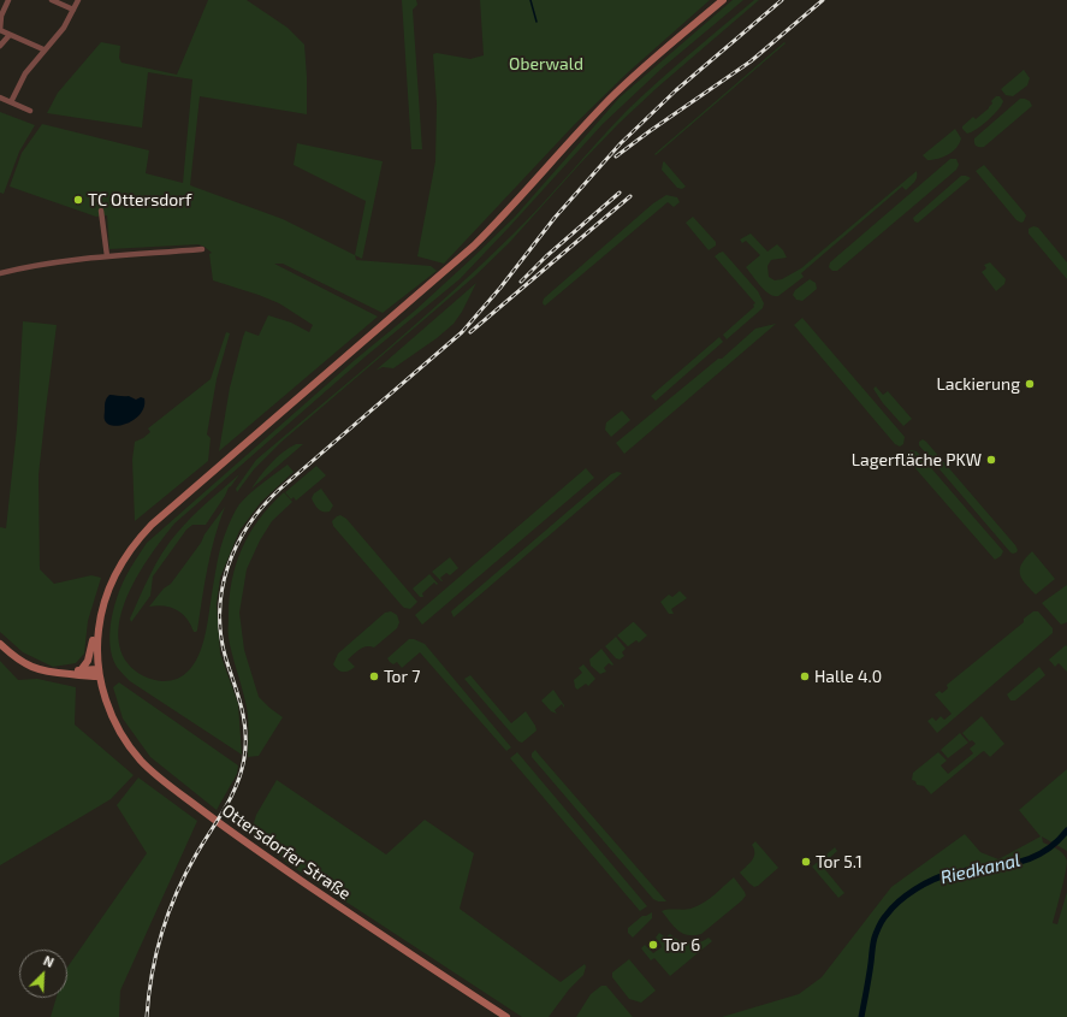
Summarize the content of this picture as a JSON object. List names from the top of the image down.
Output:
{
  "streets": {
    "street": ["Ottersdorfer Straße"]
  },
  "water": ["Riedkanal"],
  "parks": ["Oberwald"],
  "places": [
    "TC Ottersdorf",
    "Lackierung",
    "Lagerfläche PKW",
    "Tor 7",
    "Halle 4.0",
    "Tor 5.1",
    "Tor 6"
  ],
  "north": "top right"
}
